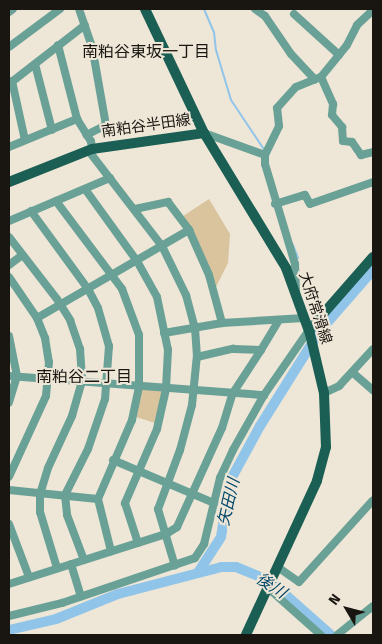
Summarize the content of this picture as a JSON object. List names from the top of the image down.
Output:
{
  "streets": {
    "main road": ["南粕谷半田線", "大府常滑線"]
  },
  "crossings": [
    ["南粕谷半田線", "大府常滑線"]
  ],
  "districts": ["南粕谷東坂一丁目", "南粕谷二丁目"],
  "water": ["矢田川", "後川"],
  "north": "top left"
}
